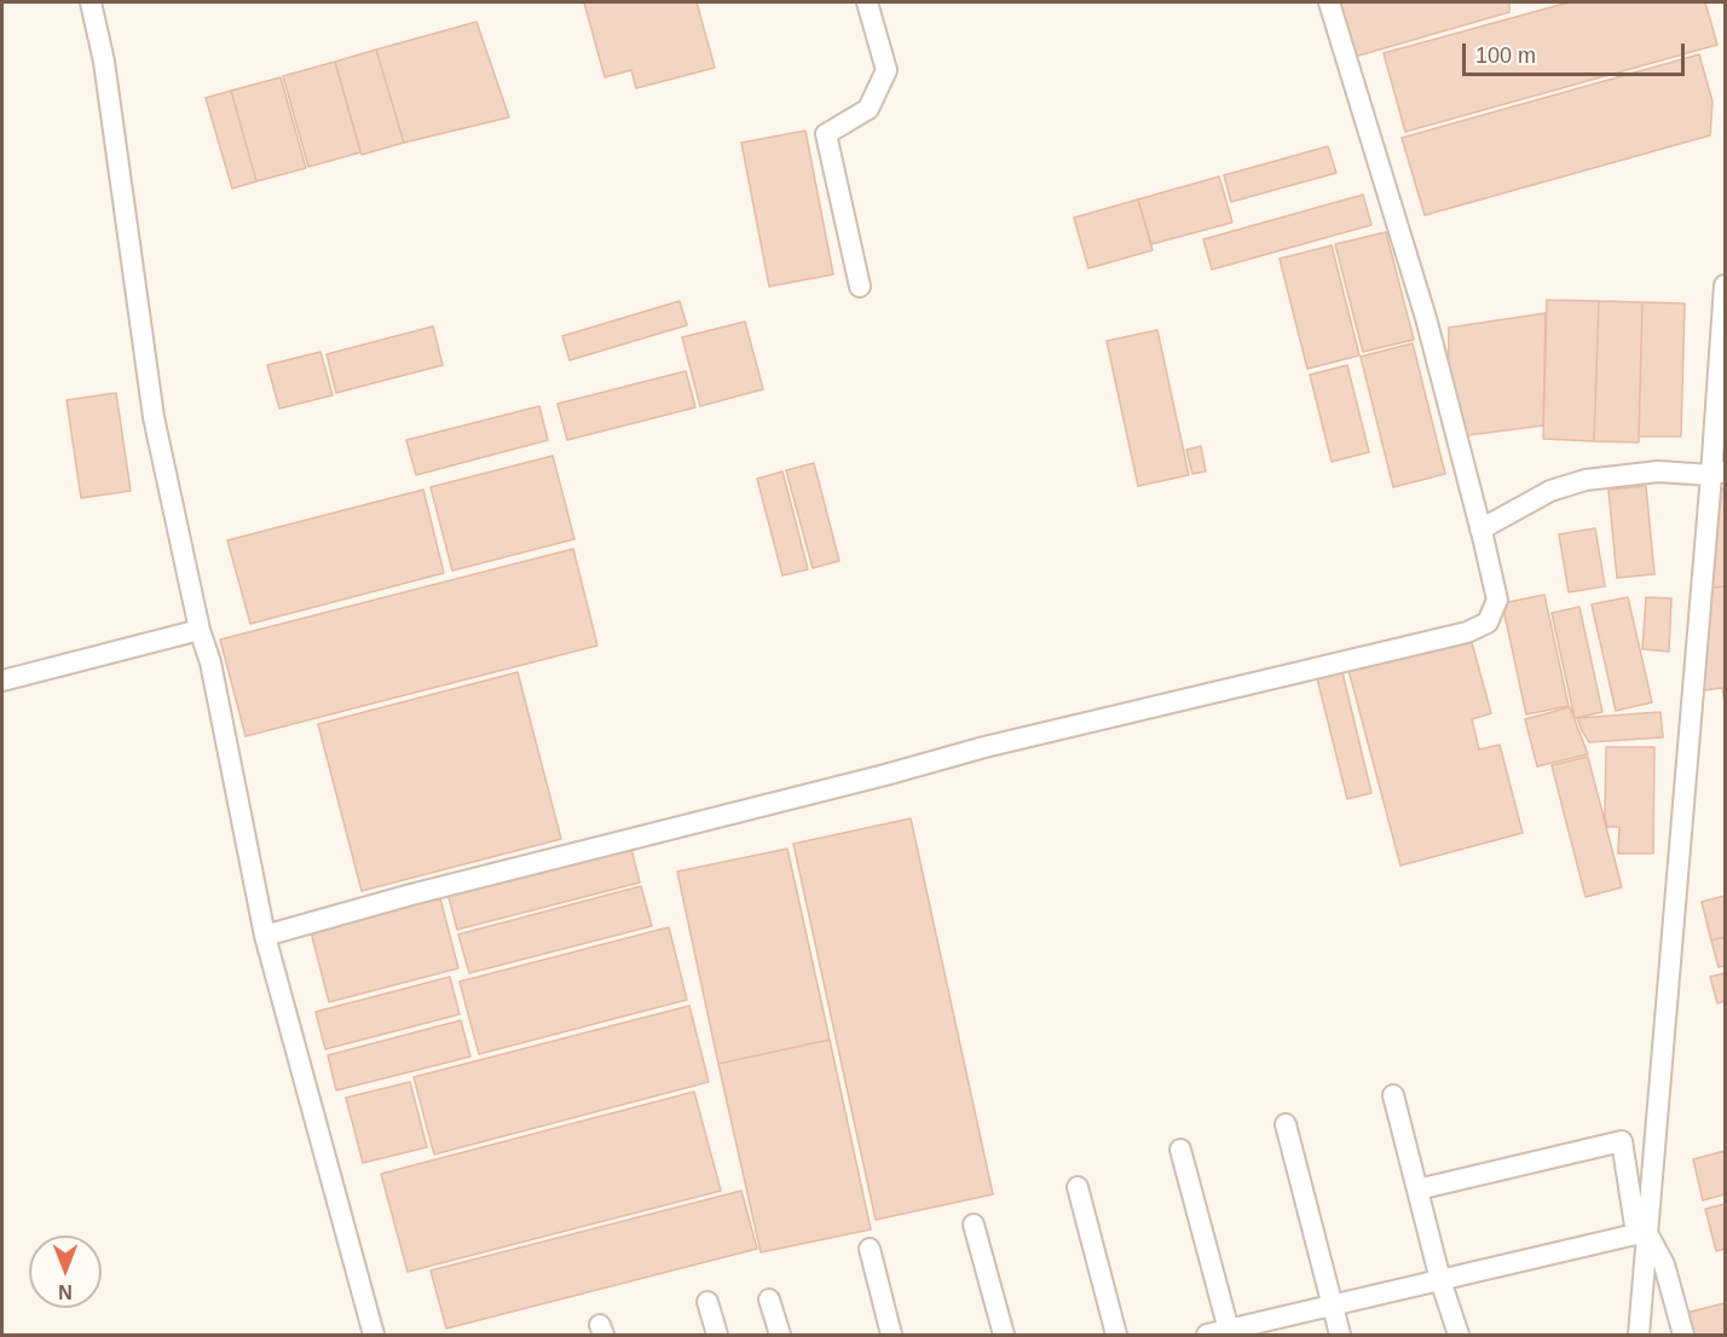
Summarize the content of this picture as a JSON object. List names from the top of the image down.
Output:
{
  "scale_bar": "100 m",
  "north": "bottom"
}
